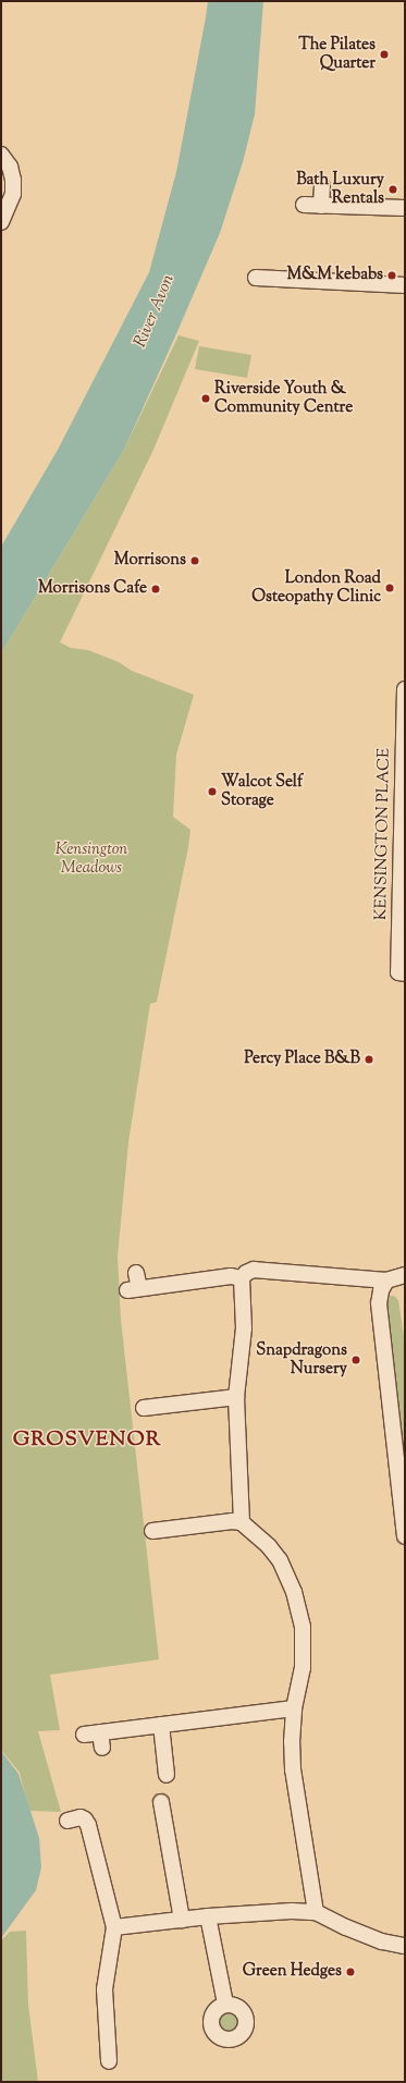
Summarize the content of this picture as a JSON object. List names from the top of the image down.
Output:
{
  "streets": {
    "street": ["KENSINGTON PLACE"]
  },
  "districts": ["GROSVENOR"],
  "water": ["River Avon"],
  "parks": ["Kensington Meadows"],
  "places": [
    "The Pilates Quarter",
    "Bath Luxury Rentals",
    "M&M kebabs",
    "Riverside Youth & Community Centre",
    "Morrisons",
    "London Road Osteopathy Clinic",
    "Morrisons Cafe",
    "Walcot Self Storage",
    "Percy Place B&B",
    "Snapdragons Nursery",
    "Green Hedges"
  ]
}
